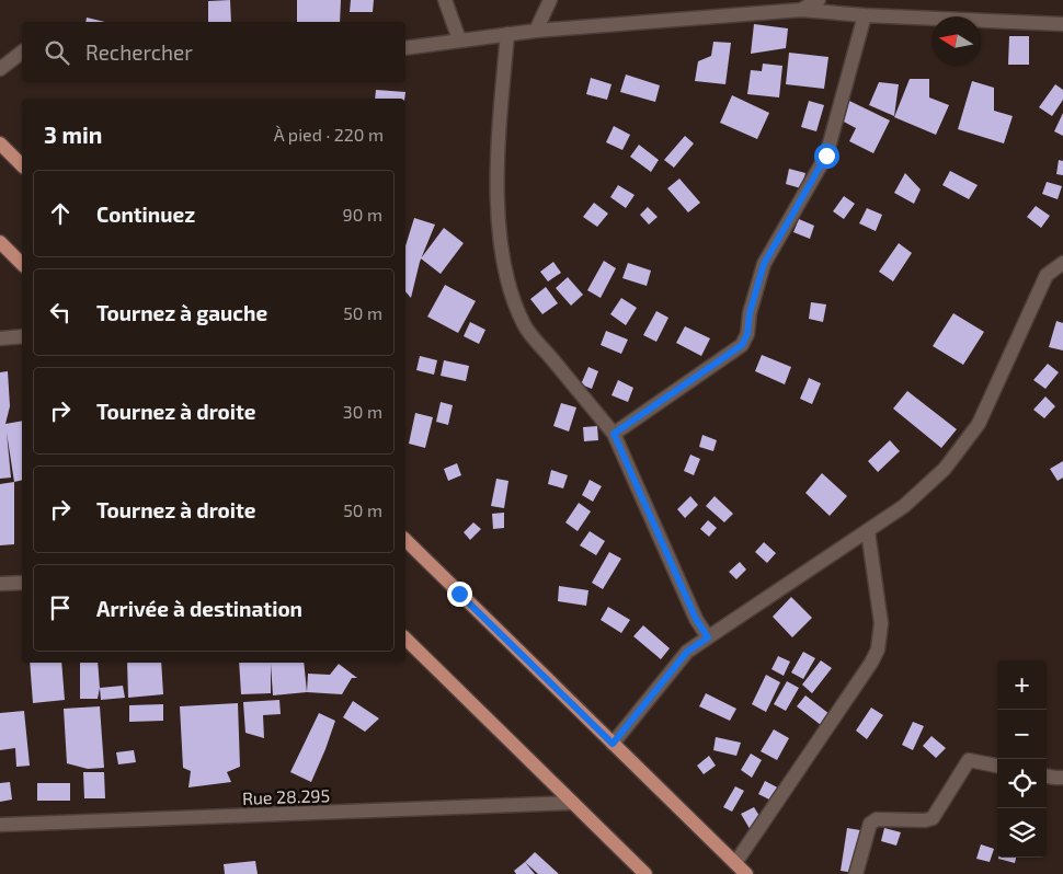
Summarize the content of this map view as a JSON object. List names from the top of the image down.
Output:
{
  "streets": {
    "street": ["Rue 28.295"]
  },
  "north": "left",
  "page": {
    "search": "Rechercher",
    "heading": ["3 min", "À pied · 220 m"],
    "list": [
      ["Continuez", "90 m"],
      ["Tournez à gauche", "50 m"],
      ["Tournez à droite", "30 m"],
      ["Tournez à droite", "50 m"],
      "Arrivée à destination"
    ],
    "map_buttons": ["+", "−"]
  }
}
